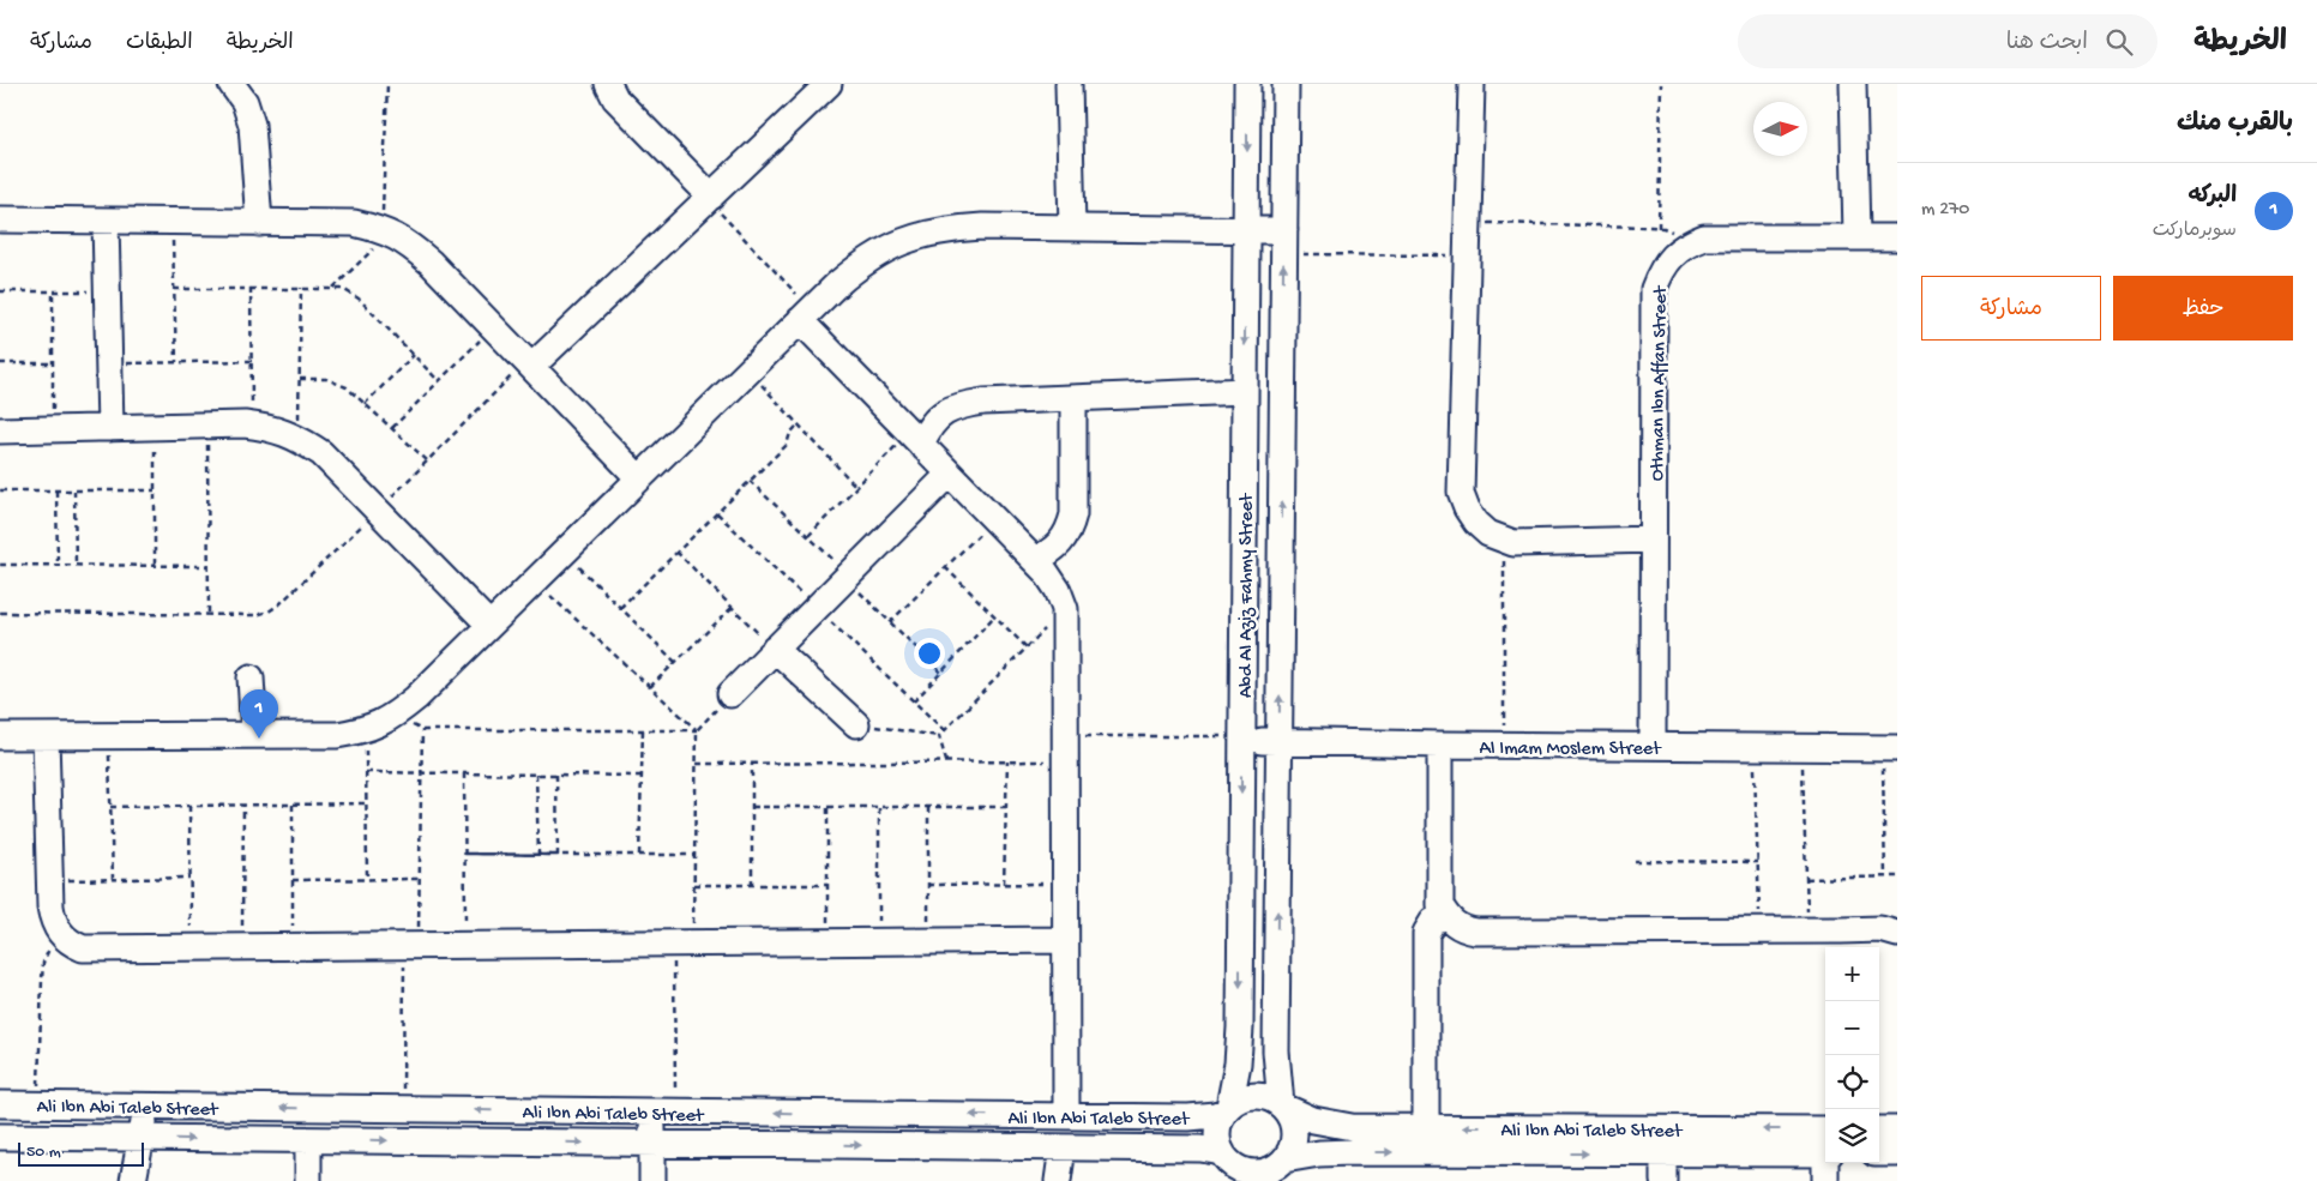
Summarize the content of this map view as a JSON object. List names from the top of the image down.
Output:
{
  "streets": {
    "street": [
      "Othman Ibn Affan Street",
      "Abd Al Aziz Fahmy Street",
      "Al Imam Moslem Street",
      "Ali Ibn Abi Taleb Street"
    ]
  },
  "crossings": [
    ["Othman Ibn Affan Street", "Al Imam Moslem Street"],
    ["Abd Al Aziz Fahmy Street", "Al Imam Moslem Street"],
    ["Abd Al Aziz Fahmy Street", "Ali Ibn Abi Taleb Street"]
  ],
  "scale_bar": "50 m",
  "north": "right",
  "page": {
    "header": "الخريطة",
    "search": "ابحث هنا",
    "nav": ["الخريطة", "الطبقات", "مشاركة"],
    "heading": "بالقرب منك",
    "list": [
      {
        "mark": "1",
        "name": "البركه",
        "note": "سوبرماركت",
        "value": "270 m"
      }
    ],
    "buttons": ["حفظ", "مشاركة"],
    "pins": "1",
    "map_buttons": ["+", "−"],
    "scale": "50 m"
  }
}
